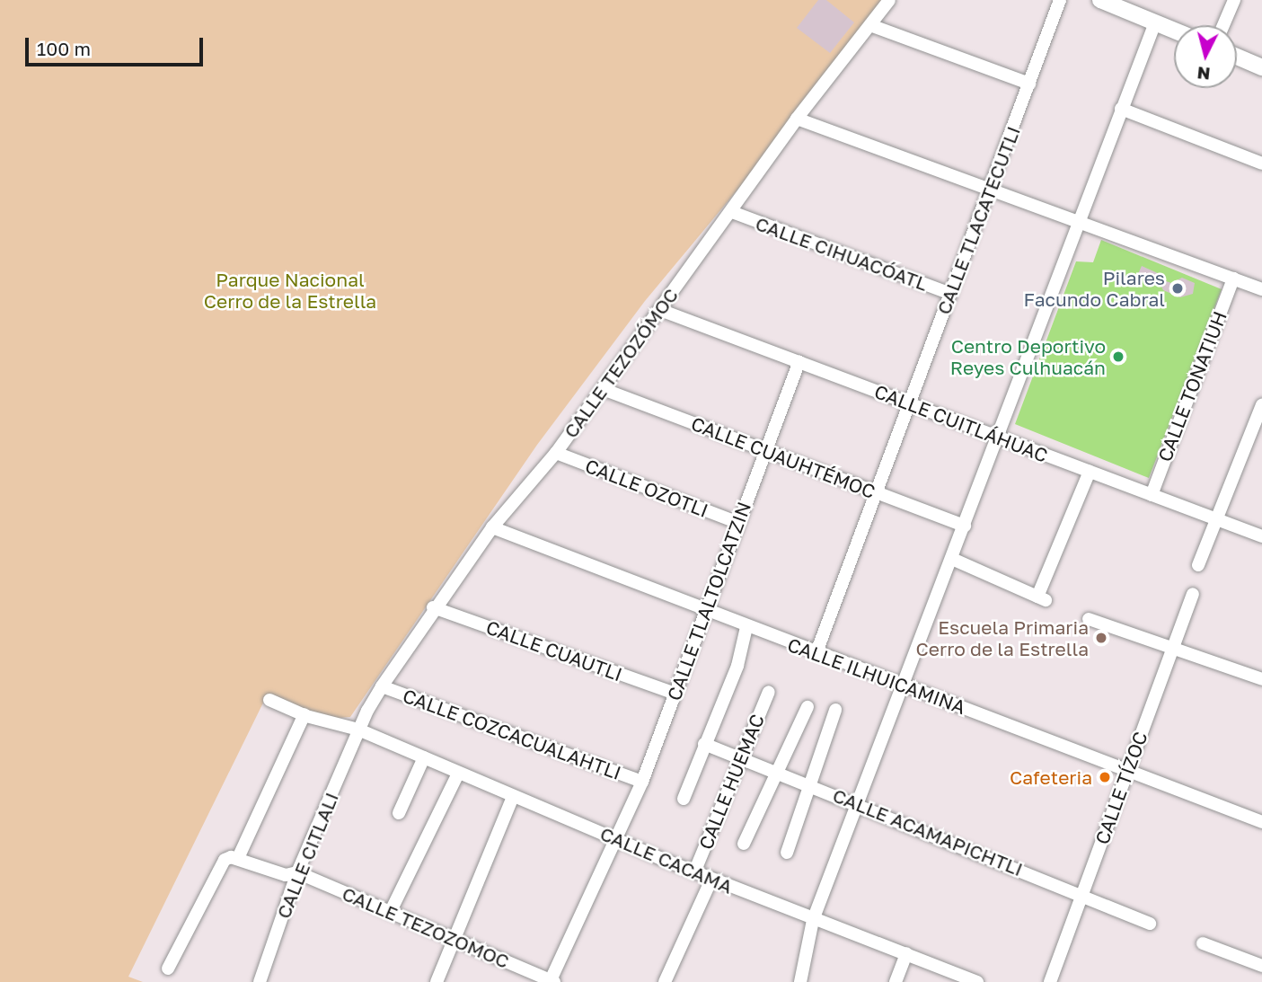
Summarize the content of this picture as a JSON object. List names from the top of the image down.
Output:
{
  "streets": {
    "street": [
      "CALLE TLACATECUTLI",
      "CALLE CIHUACÓATL",
      "CALLE TEZOZÓMOC",
      "CALLE TONATIUH",
      "CALLE CUITLÁHUAC",
      "CALLE CUAUHTÉMOC",
      "CALLE OZOTLI",
      "CALLE TLALTOLCATZIN",
      "CALLE CUAUTLI",
      "CALLE ILHUICAMINA",
      "CALLE COZCACUALAHTLI",
      "CALLE HUEMAC",
      "CALLE TÍZOC",
      "CALLE ACAMAPICHTLI",
      "CALLE CITLALI",
      "CALLE CACAMA",
      "CALLE TEZOZOMOC"
    ]
  },
  "crossings": [
    ["CALLE TLACATECUTLI", "CALLE CIHUACÓATL"],
    ["CALLE TLACATECUTLI", "CALLE CUITLÁHUAC"],
    ["CALLE TLACATECUTLI", "CALLE CUAUHTÉMOC"],
    ["CALLE TLACATECUTLI", "CALLE ILHUICAMINA"],
    ["CALLE CIHUACÓATL", "CALLE TEZOZÓMOC"],
    ["CALLE TEZOZÓMOC", "CALLE CUITLÁHUAC"],
    ["CALLE TEZOZÓMOC", "CALLE CUAUHTÉMOC"],
    ["CALLE TEZOZÓMOC", "CALLE OZOTLI"],
    ["CALLE TEZOZÓMOC", "CALLE CUAUTLI"],
    ["CALLE TEZOZÓMOC", "CALLE ILHUICAMINA"],
    ["CALLE TEZOZÓMOC", "CALLE COZCACUALAHTLI"],
    ["CALLE TEZOZÓMOC", "CALLE CITLALI"],
    ["CALLE TEZOZÓMOC", "CALLE CACAMA"],
    ["CALLE TONATIUH", "CALLE CUITLÁHUAC"],
    ["CALLE CUITLÁHUAC", "CALLE TLALTOLCATZIN"],
    ["CALLE CUAUHTÉMOC", "CALLE TLALTOLCATZIN"],
    ["CALLE OZOTLI", "CALLE TLALTOLCATZIN"],
    ["CALLE TLALTOLCATZIN", "CALLE CUAUTLI"],
    ["CALLE TLALTOLCATZIN", "CALLE ILHUICAMINA"],
    ["CALLE TLALTOLCATZIN", "CALLE COZCACUALAHTLI"],
    ["CALLE TLALTOLCATZIN", "CALLE CACAMA"],
    ["CALLE TLALTOLCATZIN", "CALLE TEZOZOMOC"],
    ["CALLE ILHUICAMINA", "CALLE TÍZOC"],
    ["CALLE HUEMAC", "CALLE ACAMAPICHTLI"],
    ["CALLE HUEMAC", "CALLE CACAMA"],
    ["CALLE TÍZOC", "CALLE ACAMAPICHTLI"],
    ["CALLE CITLALI", "CALLE CACAMA"],
    ["CALLE CITLALI", "CALLE TEZOZOMOC"]
  ],
  "parks": ["Parque Nacional Cerro de la Estrella"],
  "places": [
    "Pilares Facundo Cabral",
    "Centro Deportivo Reyes Culhuacán",
    "Escuela Primaria Cerro de la Estrella",
    "Cafeteria"
  ],
  "scale_bar": "100 m",
  "north": "bottom"
}
